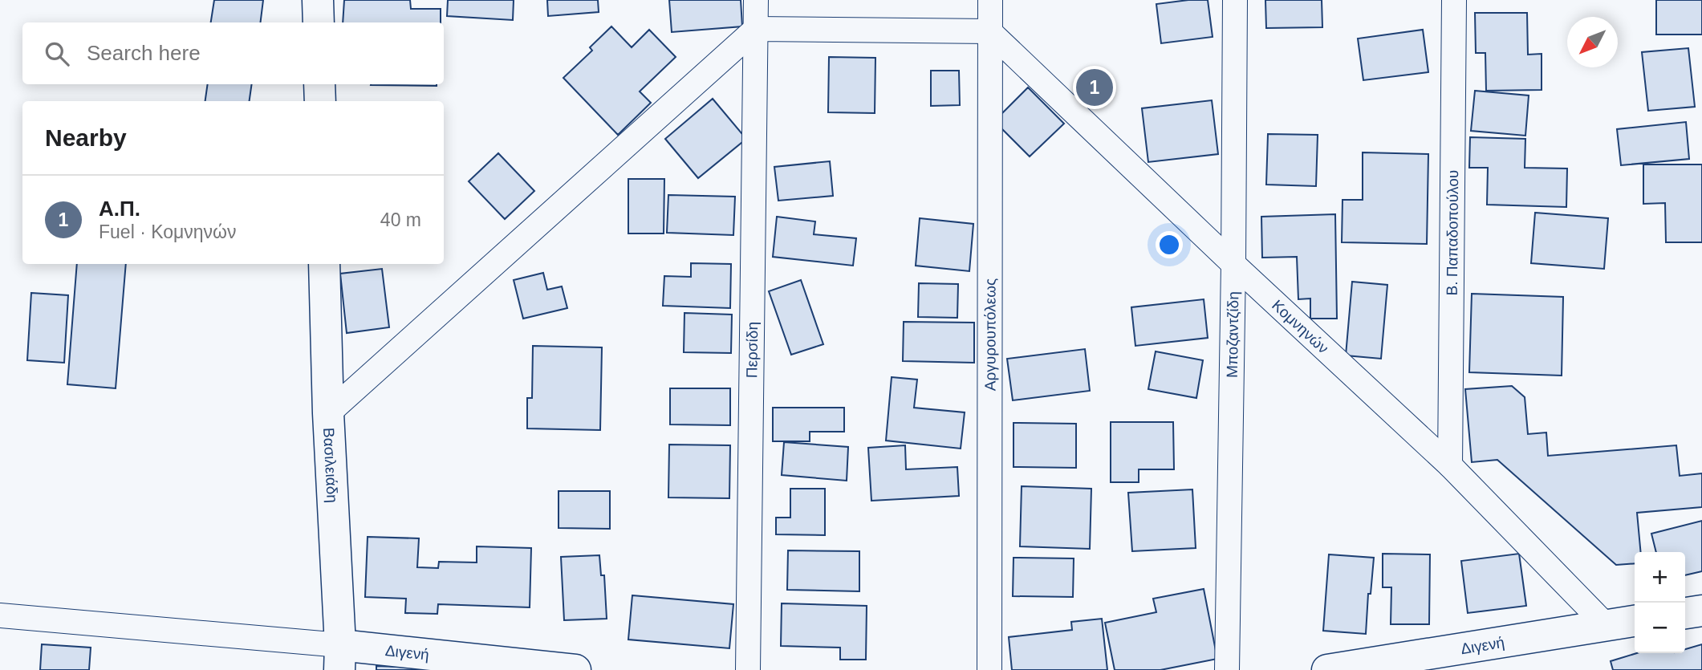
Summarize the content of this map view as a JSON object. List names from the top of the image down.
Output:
{
  "streets": {
    "main road": ["Βασιλειάδη", "Διγενή"],
    "street": [
      "B. Παπαδοπούλου",
      "Κομνηνών",
      "Αργυρουπόλεως",
      "Μποζαντζίδη",
      "Περσίδη"
    ]
  },
  "crossings": [
    ["B. Παπαδοπούλου", "Κομνηνών"],
    ["Κομνηνών", "Αργυρουπόλεως"],
    ["Κομνηνών", "Μποζαντζίδη"],
    ["Κομνηνών", "Διγενή"],
    ["Βασιλειάδη", "Διγενή"]
  ],
  "north": "bottom left",
  "page": {
    "search": "Search here",
    "pins": "1",
    "heading": "Nearby",
    "list": [
      {
        "mark": "1",
        "name": "Α.Π.",
        "note": "Fuel · Κομνηνών",
        "value": "40 m"
      }
    ],
    "map_buttons": ["+", "−"]
  }
}
